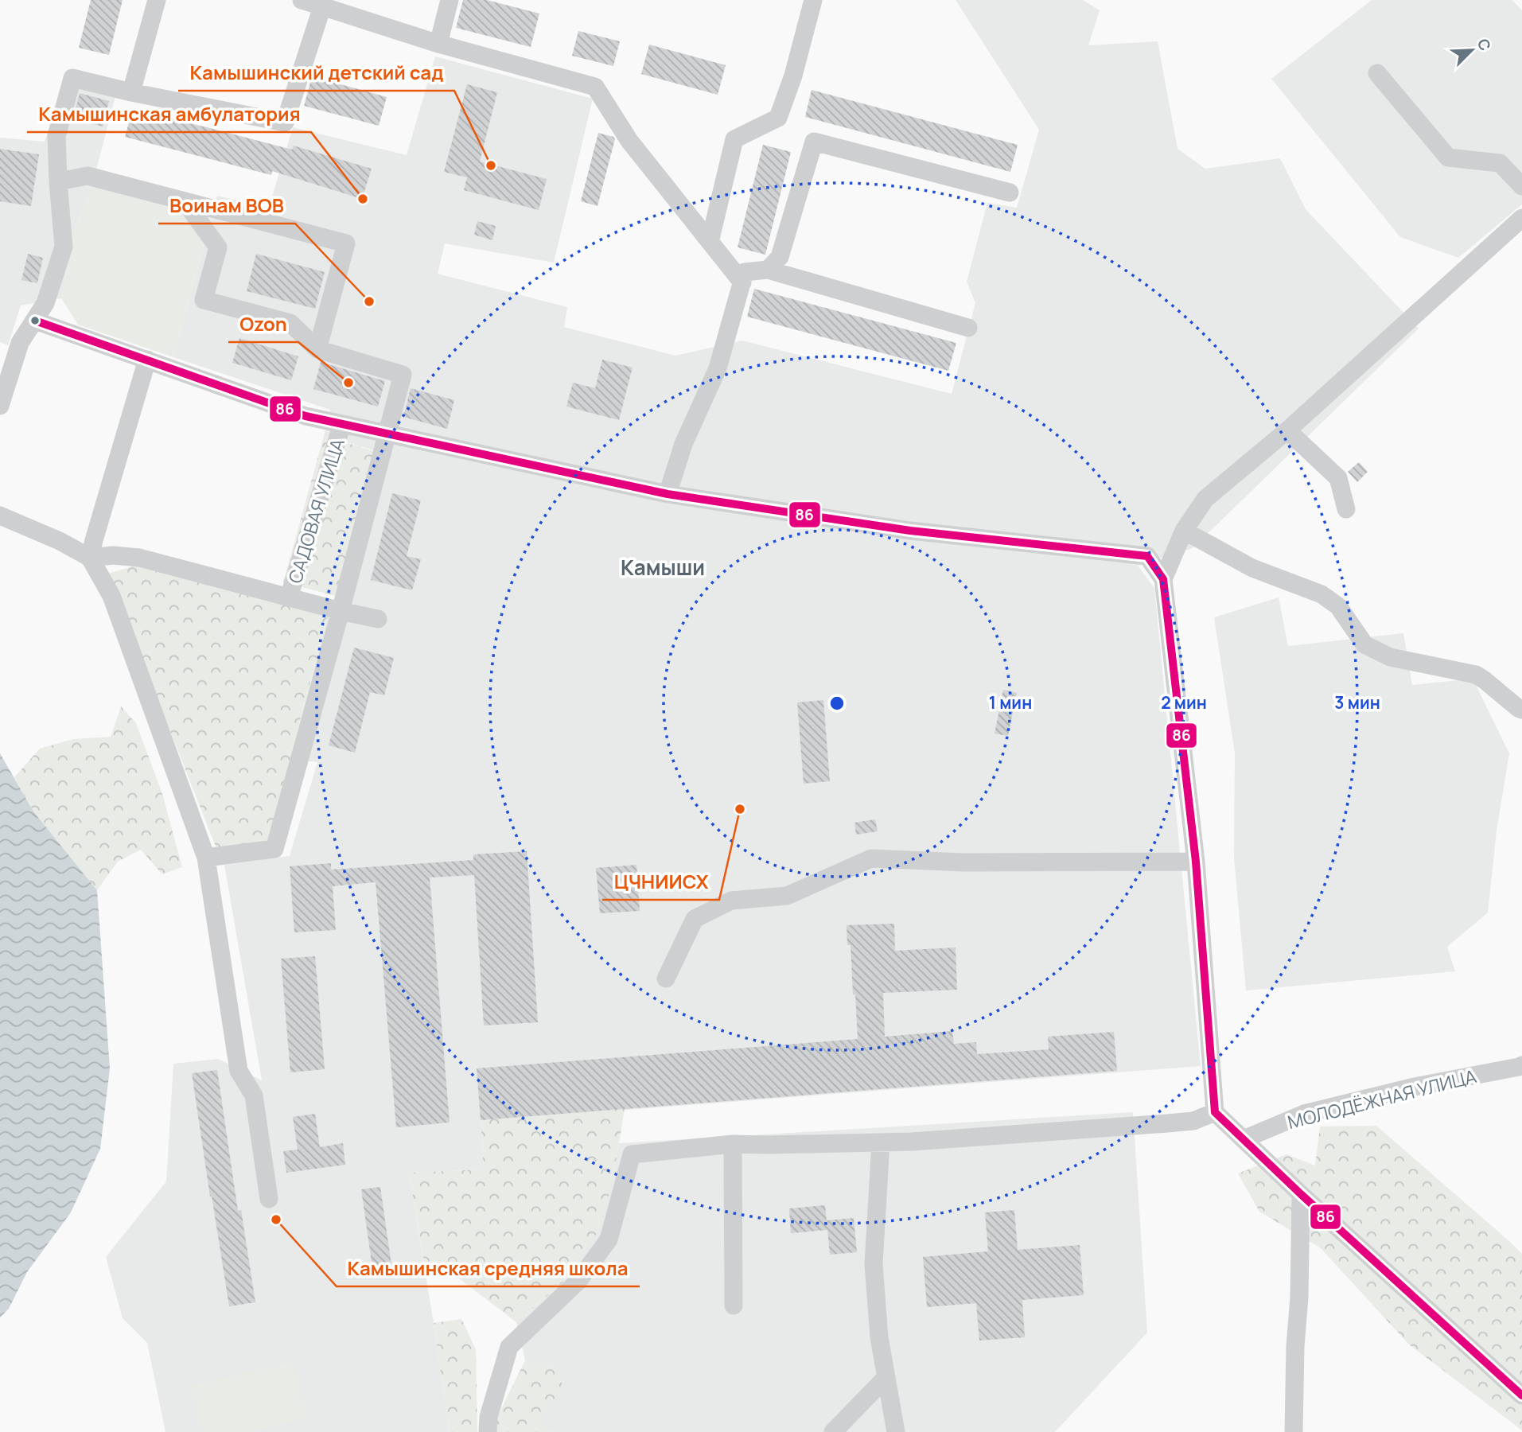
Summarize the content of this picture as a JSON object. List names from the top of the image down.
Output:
{
  "streets": {
    "street": ["САДОВАЯ УЛИЦА", "МОЛОДЁЖНАЯ УЛИЦА"]
  },
  "districts": ["Камыши"],
  "places": [
    "Камышинский детский сад",
    "Камышинская амбулатория",
    "Воинам ВОВ",
    "Ozon",
    "ЦЧНИИСХ",
    "Камышинская средняя школа"
  ],
  "lines": ["transit line 86"],
  "north": "top right",
  "rings": ["1 мин", "2 мин", "3 мин"]
}
